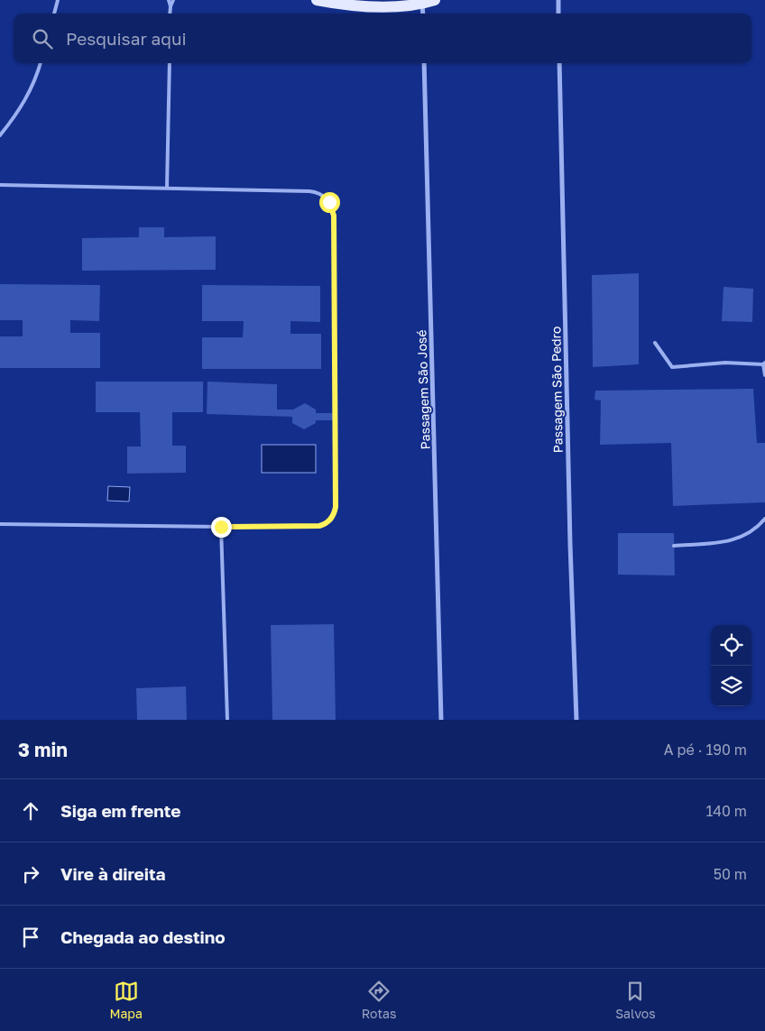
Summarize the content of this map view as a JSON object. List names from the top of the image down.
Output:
{
  "streets": {
    "street": ["Passagem São José", "Passagem São Pedro"]
  },
  "page": {
    "search": "Pesquisar aqui",
    "heading": ["3 min", "A pé · 190 m"],
    "list": [
      ["Siga em frente", "140 m"],
      ["Vire à direita", "50 m"],
      "Chegada ao destino"
    ],
    "nav": ["Mapa", "Rotas", "Salvos"]
  }
}
